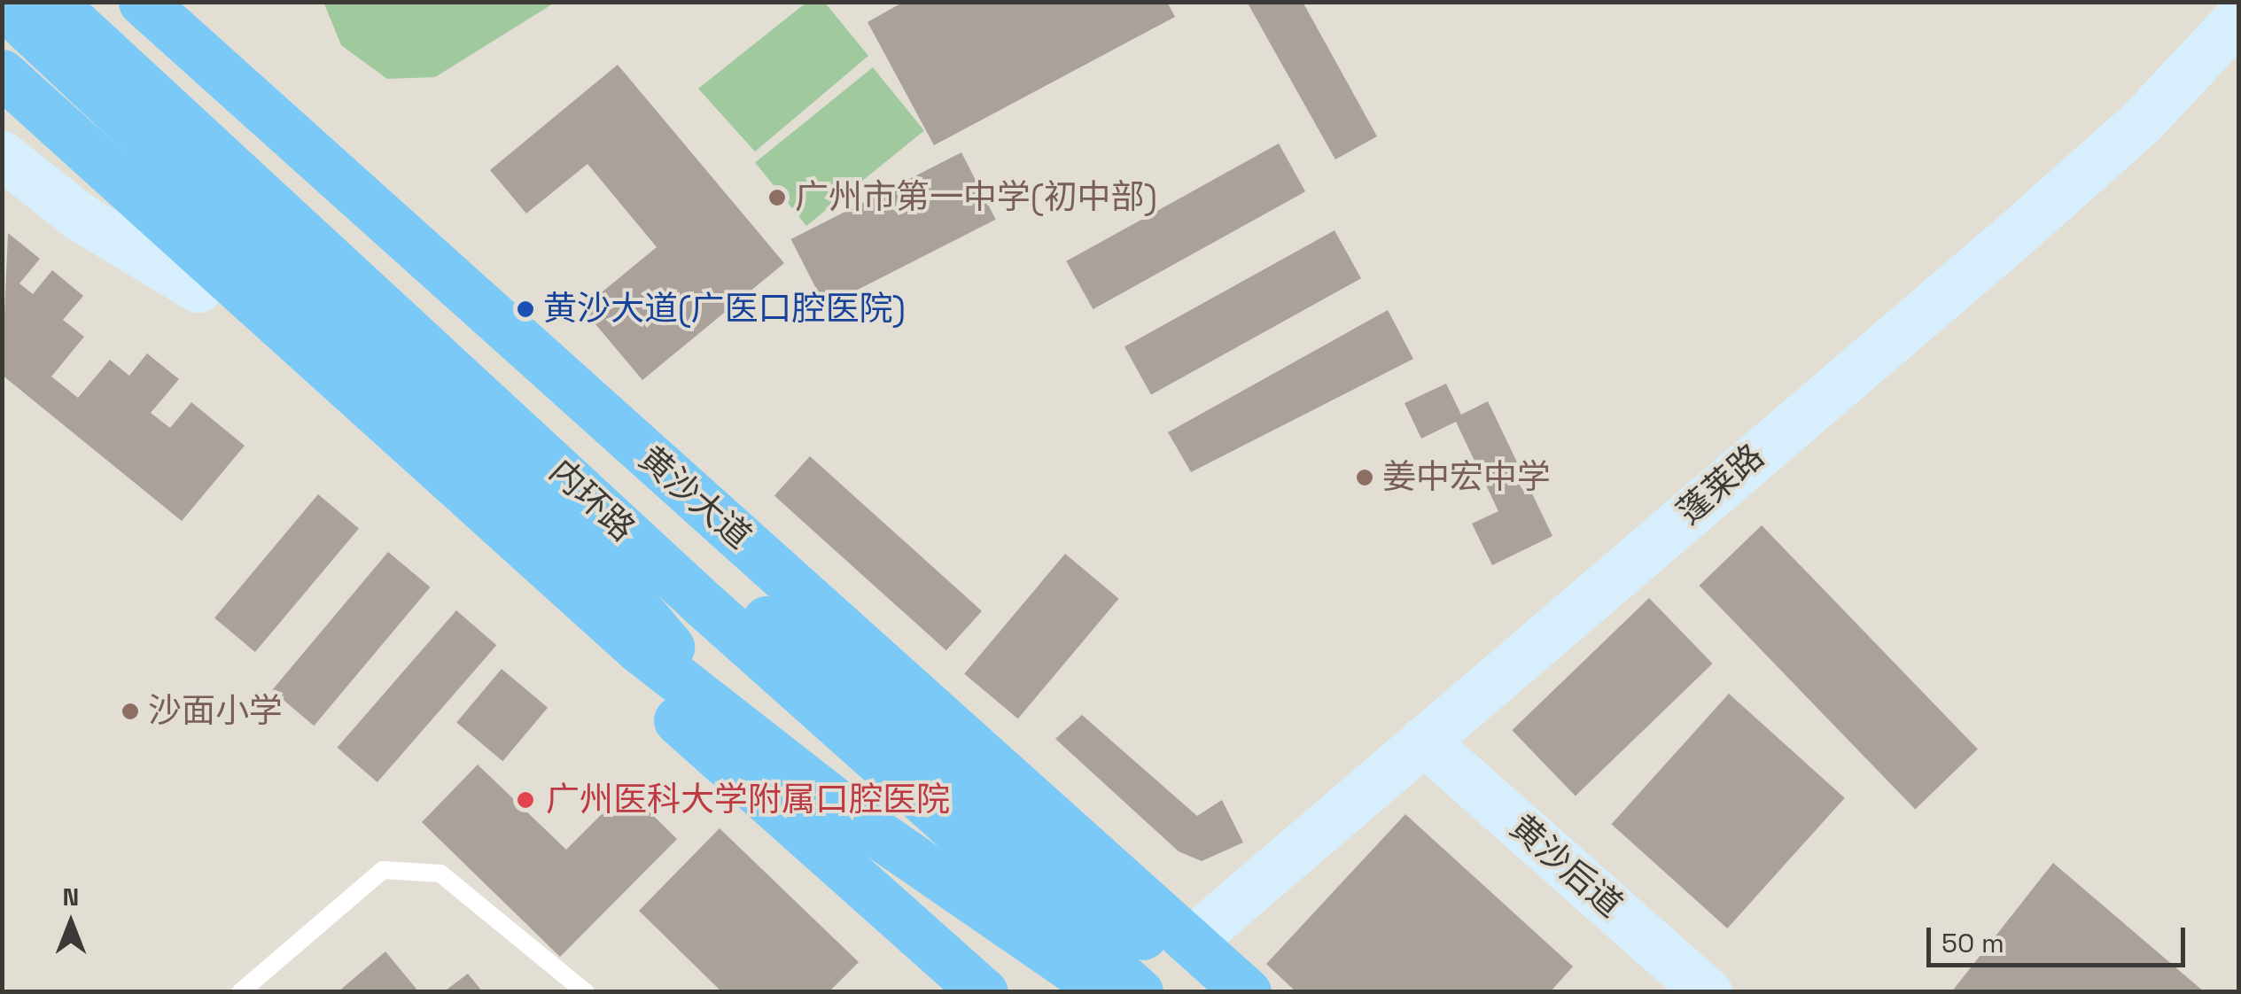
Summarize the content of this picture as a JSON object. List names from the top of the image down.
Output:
{
  "streets": {
    "highway": ["黄沙大道", "内环路"],
    "street": ["蓬莱路", "黄沙后道"]
  },
  "crossings": [
    ["蓬莱路", "黄沙大道"],
    ["蓬莱路", "黄沙后道"]
  ],
  "places": [
    "广州市第一中学(初中部)",
    "黄沙大道(广医口腔医院)",
    "姜中宏中学",
    "沙面小学",
    "广州医科大学附属口腔医院"
  ],
  "scale_bar": "50 m",
  "north": "top"
}
